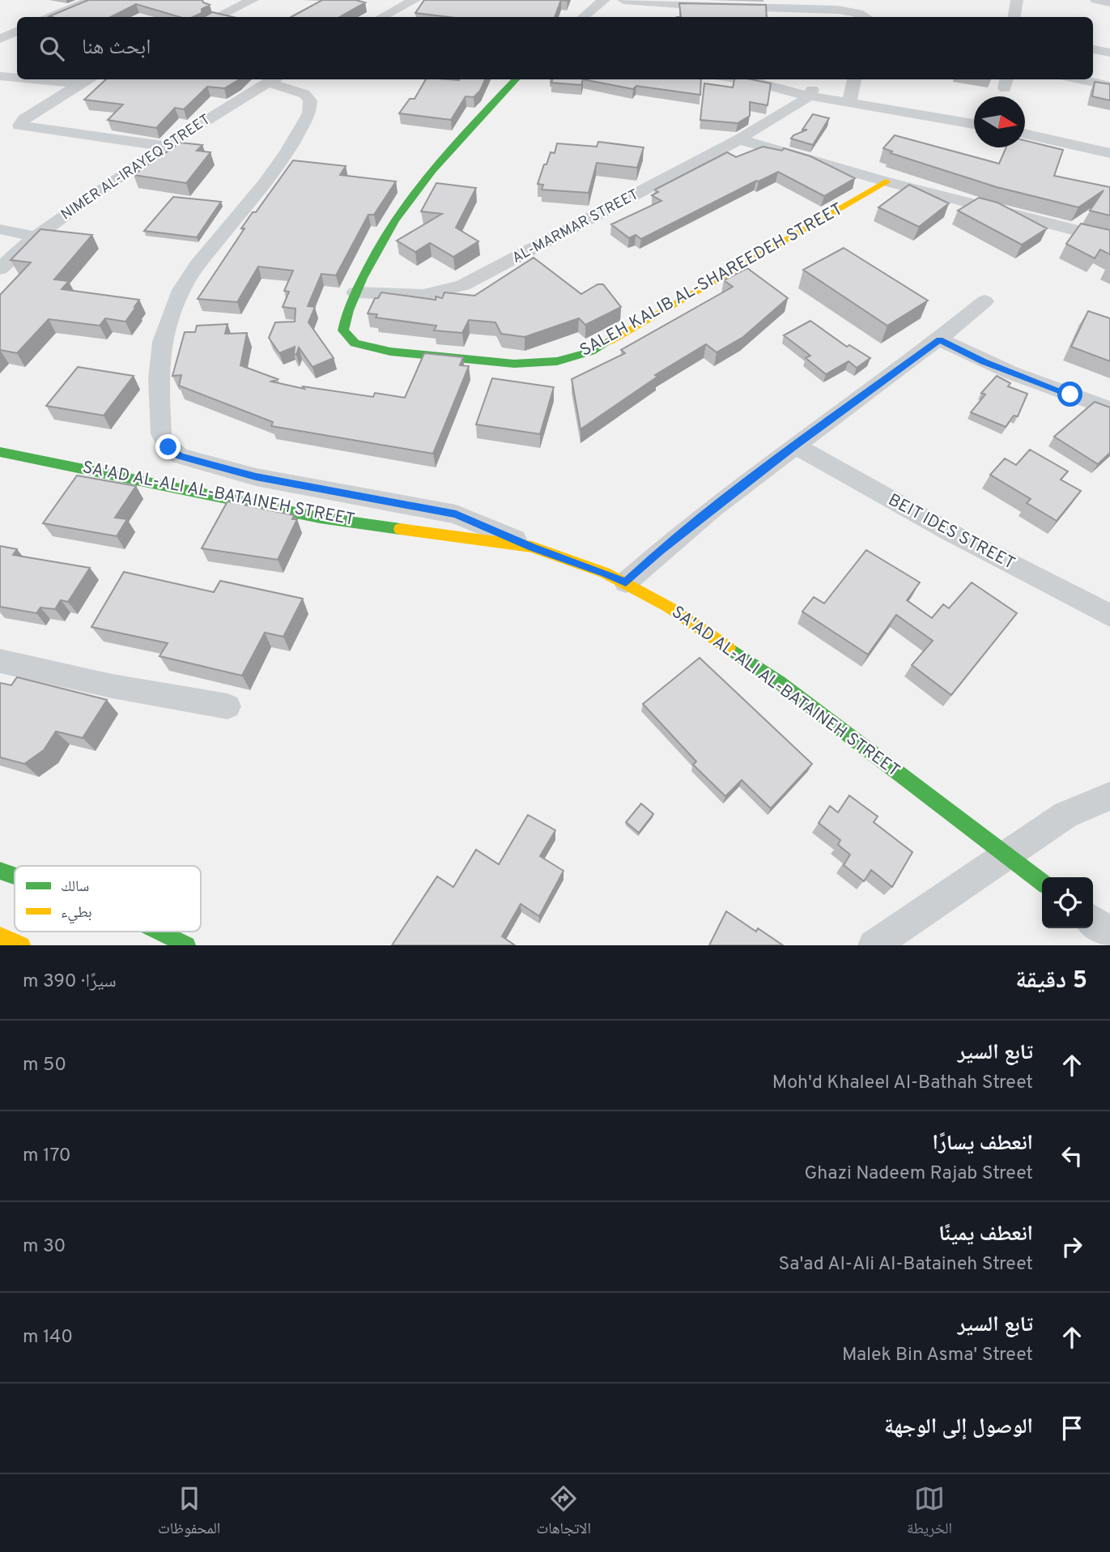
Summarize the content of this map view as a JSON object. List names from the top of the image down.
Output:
{
  "streets": {
    "main road": ["SALEH KALIB AL-SHAREEDEH STREET", "SA'AD AL-ALI AL-BATAINEH STREET"],
    "street": ["NIMER AL-IRAYEQ STREET", "AL-MARMAR STREET", "BEIT IDES STREET"]
  },
  "crossings": [
    ["AL-MARMAR STREET", "SALEH KALIB AL-SHAREEDEH STREET"]
  ],
  "legend": ["سالك", "بطيء"],
  "north": "right",
  "page": {
    "search": "ابحث هنا",
    "heading": ["5 دقيقة", "سيرًا · 390 m"],
    "list": [
      ["تابع السير", "Moh'd Khaleel Al-Bathah Street", "50 m"],
      ["انعطف يسارًا", "Ghazi Nadeem Rajab Street", "170 m"],
      ["انعطف يمينًا", "Sa'ad Al-Ali Al-Bataineh Street", "30 m"],
      ["تابع السير", "Malek Bin Asma' Street", "140 m"],
      "الوصول إلى الوجهة"
    ],
    "nav": ["الخريطة", "الاتجاهات", "المحفوظات"]
  }
}
